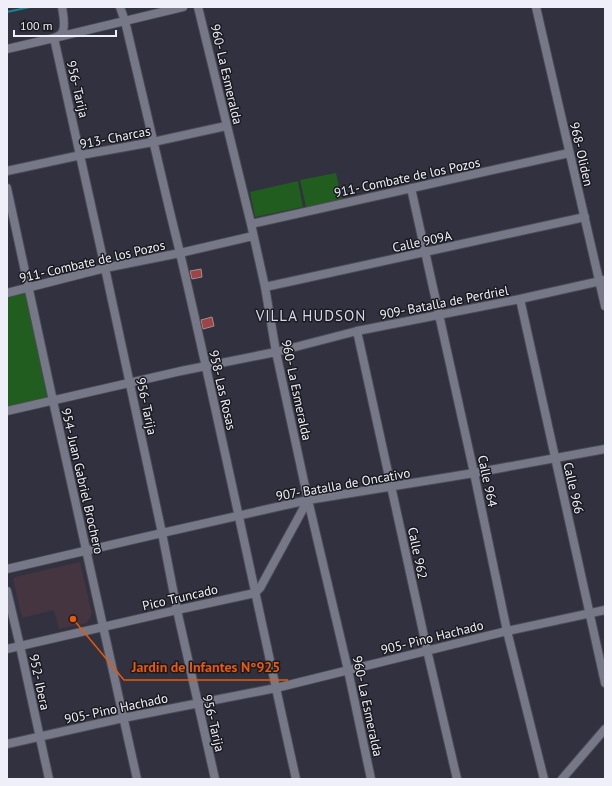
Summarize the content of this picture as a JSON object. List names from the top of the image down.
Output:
{
  "streets": {
    "street": [
      "960- La Esmeralda",
      "956- Tarija",
      "913- Charcas",
      "968- Oliden",
      "911- Combate de los Pozos",
      "Calle 909A",
      "909- Batalla de Perdriel",
      "958- Las Rosas",
      "954- Juan Gabriel Brochero",
      "Calle 964",
      "907- Batalla de Oncativo",
      "Calle 966",
      "Calle 962",
      "Pico Truncado",
      "905- Pino Hachado",
      "952- Ibera"
    ]
  },
  "crossings": [
    ["960- La Esmeralda", "913- Charcas"],
    ["960- La Esmeralda", "911- Combate de los Pozos"],
    ["960- La Esmeralda", "Calle 909A"],
    ["960- La Esmeralda", "909- Batalla de Perdriel"],
    ["960- La Esmeralda", "907- Batalla de Oncativo"],
    ["960- La Esmeralda", "905- Pino Hachado"],
    ["956- Tarija", "913- Charcas"],
    ["956- Tarija", "911- Combate de los Pozos"],
    ["956- Tarija", "909- Batalla de Perdriel"],
    ["956- Tarija", "907- Batalla de Oncativo"],
    ["956- Tarija", "Pico Truncado"],
    ["956- Tarija", "905- Pino Hachado"],
    ["913- Charcas", "958- Las Rosas"],
    ["968- Oliden", "911- Combate de los Pozos"],
    ["968- Oliden", "Calle 909A"],
    ["968- Oliden", "909- Batalla de Perdriel"],
    ["911- Combate de los Pozos", "958- Las Rosas"],
    ["911- Combate de los Pozos", "954- Juan Gabriel Brochero"],
    ["911- Combate de los Pozos", "Calle 964"],
    ["Calle 909A", "Calle 964"],
    ["909- Batalla de Perdriel", "958- Las Rosas"],
    ["909- Batalla de Perdriel", "954- Juan Gabriel Brochero"],
    ["909- Batalla de Perdriel", "Calle 964"],
    ["909- Batalla de Perdriel", "Calle 966"],
    ["909- Batalla de Perdriel", "Calle 962"],
    ["958- Las Rosas", "907- Batalla de Oncativo"],
    ["958- Las Rosas", "Pico Truncado"],
    ["958- Las Rosas", "905- Pino Hachado"],
    ["954- Juan Gabriel Brochero", "907- Batalla de Oncativo"],
    ["954- Juan Gabriel Brochero", "Pico Truncado"],
    ["954- Juan Gabriel Brochero", "905- Pino Hachado"],
    ["Calle 964", "907- Batalla de Oncativo"],
    ["Calle 964", "905- Pino Hachado"],
    ["907- Batalla de Oncativo", "Calle 966"],
    ["907- Batalla de Oncativo", "Calle 962"],
    ["Calle 966", "905- Pino Hachado"],
    ["Calle 962", "905- Pino Hachado"],
    ["Pico Truncado", "952- Ibera"],
    ["905- Pino Hachado", "952- Ibera"]
  ],
  "districts": ["VILLA HUDSON"],
  "places": ["Jardín de Infantes N°925"],
  "scale_bar": "100 m"
}
